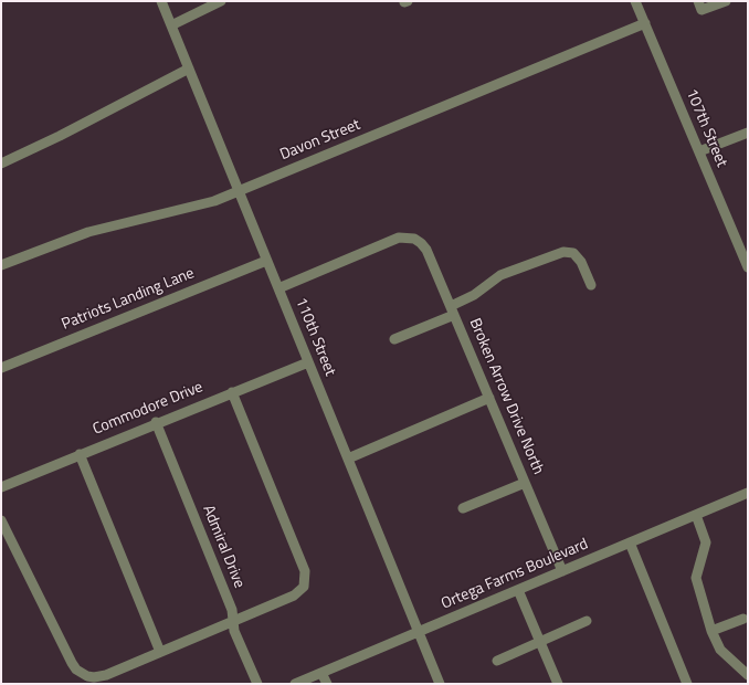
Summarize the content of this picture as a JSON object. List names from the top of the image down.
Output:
{
  "streets": {
    "street": [
      "107th Street",
      "Davon Street",
      "Patriots Landing Lane",
      "110th Street",
      "Broken Arrow Drive North",
      "Commodore Drive",
      "Admiral Drive",
      "Ortega Farms Boulevard"
    ]
  },
  "crossings": [
    ["107th Street", "Davon Street"],
    ["Davon Street", "110th Street"],
    ["Patriots Landing Lane", "110th Street"],
    ["110th Street", "Broken Arrow Drive North"],
    ["110th Street", "Commodore Drive"],
    ["110th Street", "Ortega Farms Boulevard"],
    ["Broken Arrow Drive North", "Ortega Farms Boulevard"],
    ["Commodore Drive", "Admiral Drive"]
  ]
}
